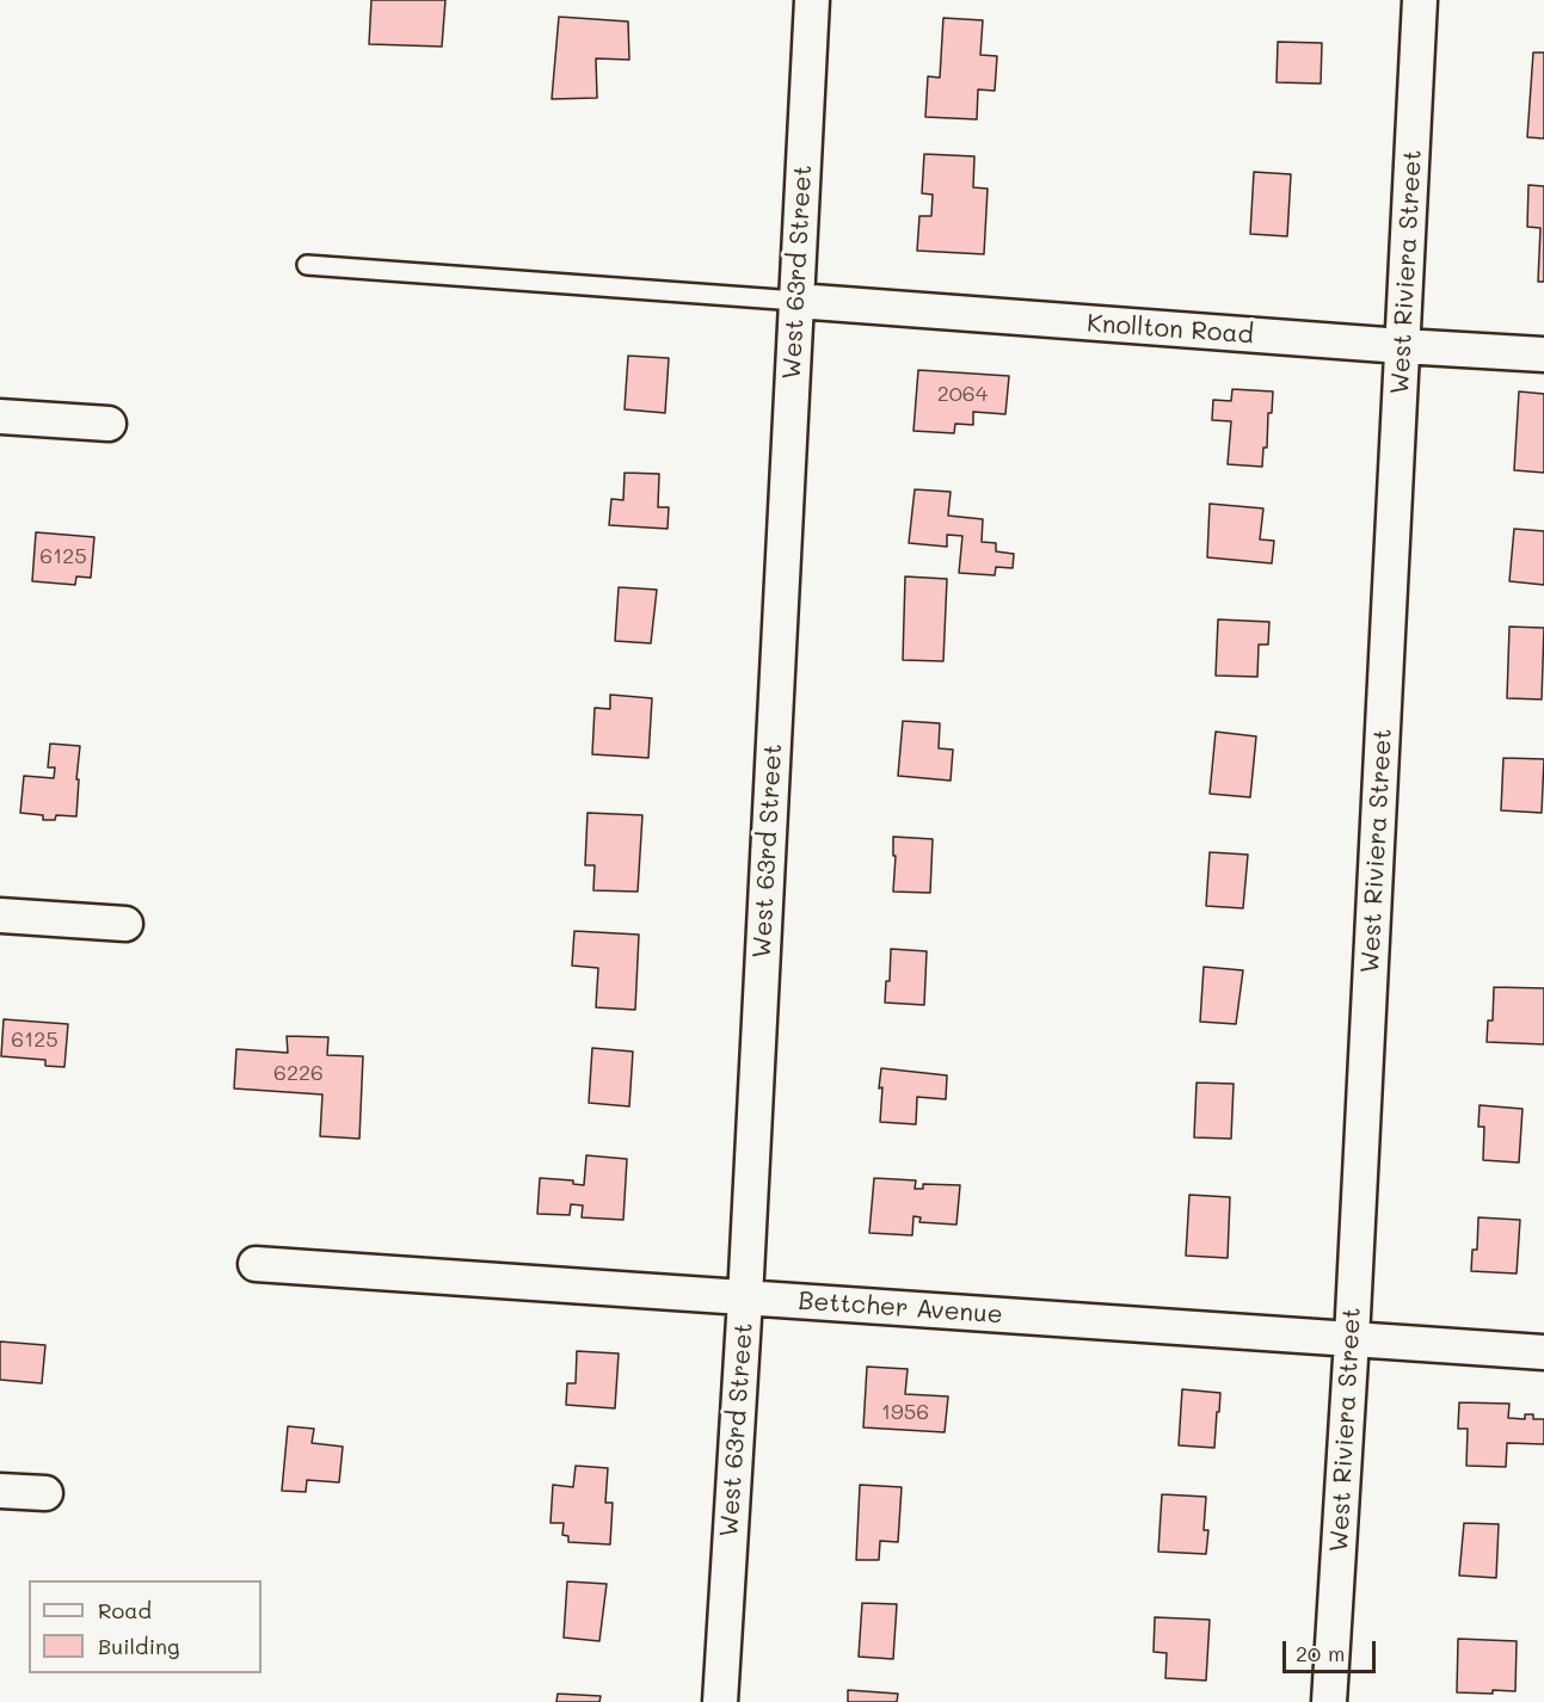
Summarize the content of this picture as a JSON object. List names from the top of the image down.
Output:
{
  "streets": {
    "street": [
      "West 63rd Street",
      "West Riviera Street",
      "Knollton Road",
      "Bettcher Avenue"
    ]
  },
  "crossings": [
    ["West 63rd Street", "Knollton Road"],
    ["West 63rd Street", "Bettcher Avenue"],
    ["West Riviera Street", "Knollton Road"],
    ["West Riviera Street", "Bettcher Avenue"]
  ],
  "house_numbers": [
    "2064",
    "6125",
    "6125",
    "6226",
    "1956"
  ],
  "legend": ["Road", "Building"],
  "scale_bar": "20 m"
}
